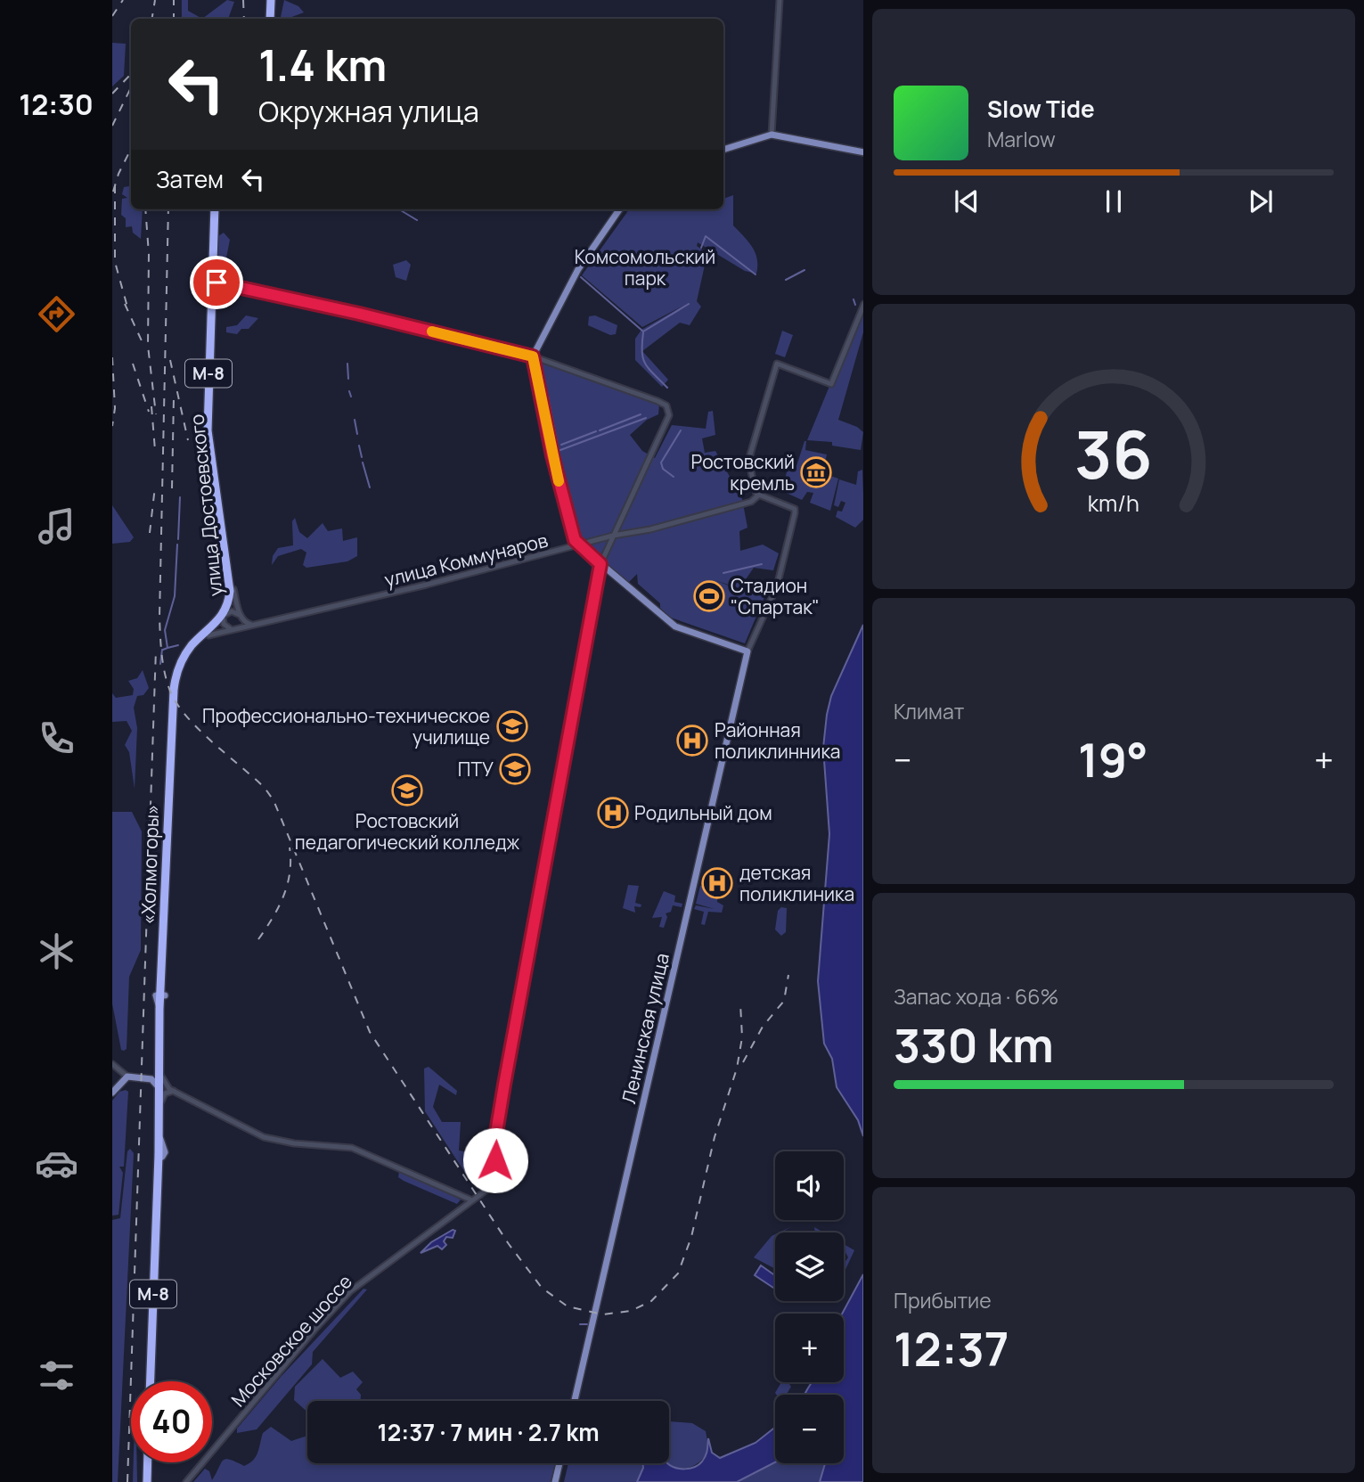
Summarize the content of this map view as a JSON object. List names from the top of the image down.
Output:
{
  "streets": {
    "highway": ["М-8", "улица Достоевского", "«Холмогоры»"],
    "main road": ["Ленинская улица"],
    "street": ["улица Коммунаров", "Московское шоссе"]
  },
  "crossings": [
    ["М-8", "улица Достоевского"],
    ["улица Достоевского", "«Холмогоры»"],
    ["улица Коммунаров", "«Холмогоры»"]
  ],
  "parks": ["Комсомольский парк"],
  "places": {
    "museum": ["Ростовский кремль"],
    "sports": ["Стадион \"Спартак\""],
    "school or university": ["Профессионально-техническое училище", "ПТУ", "Ростовский педагогический колледж"],
    "hospital": ["Районная поликлинника", "Родильный дом", "детская поликлиника"]
  },
  "page": {
    "tabs": "12:30",
    "turn": ["1.4 km", "Окружная улица"],
    "song": ["Slow Tide", "Marlow"],
    "then": "Затем",
    "tile": [
      "Климат",
      ["Запас хода · 66%", "330 km"],
      ["Прибытие", "12:37"]
    ],
    "heat": ["−", "19°", "+"],
    "map_buttons": ["+", "−"],
    "limit": "40",
    "trip": "12:37 · 7 мин · 2.7 km",
    "gauge": ["36", "km/h"]
  }
}
